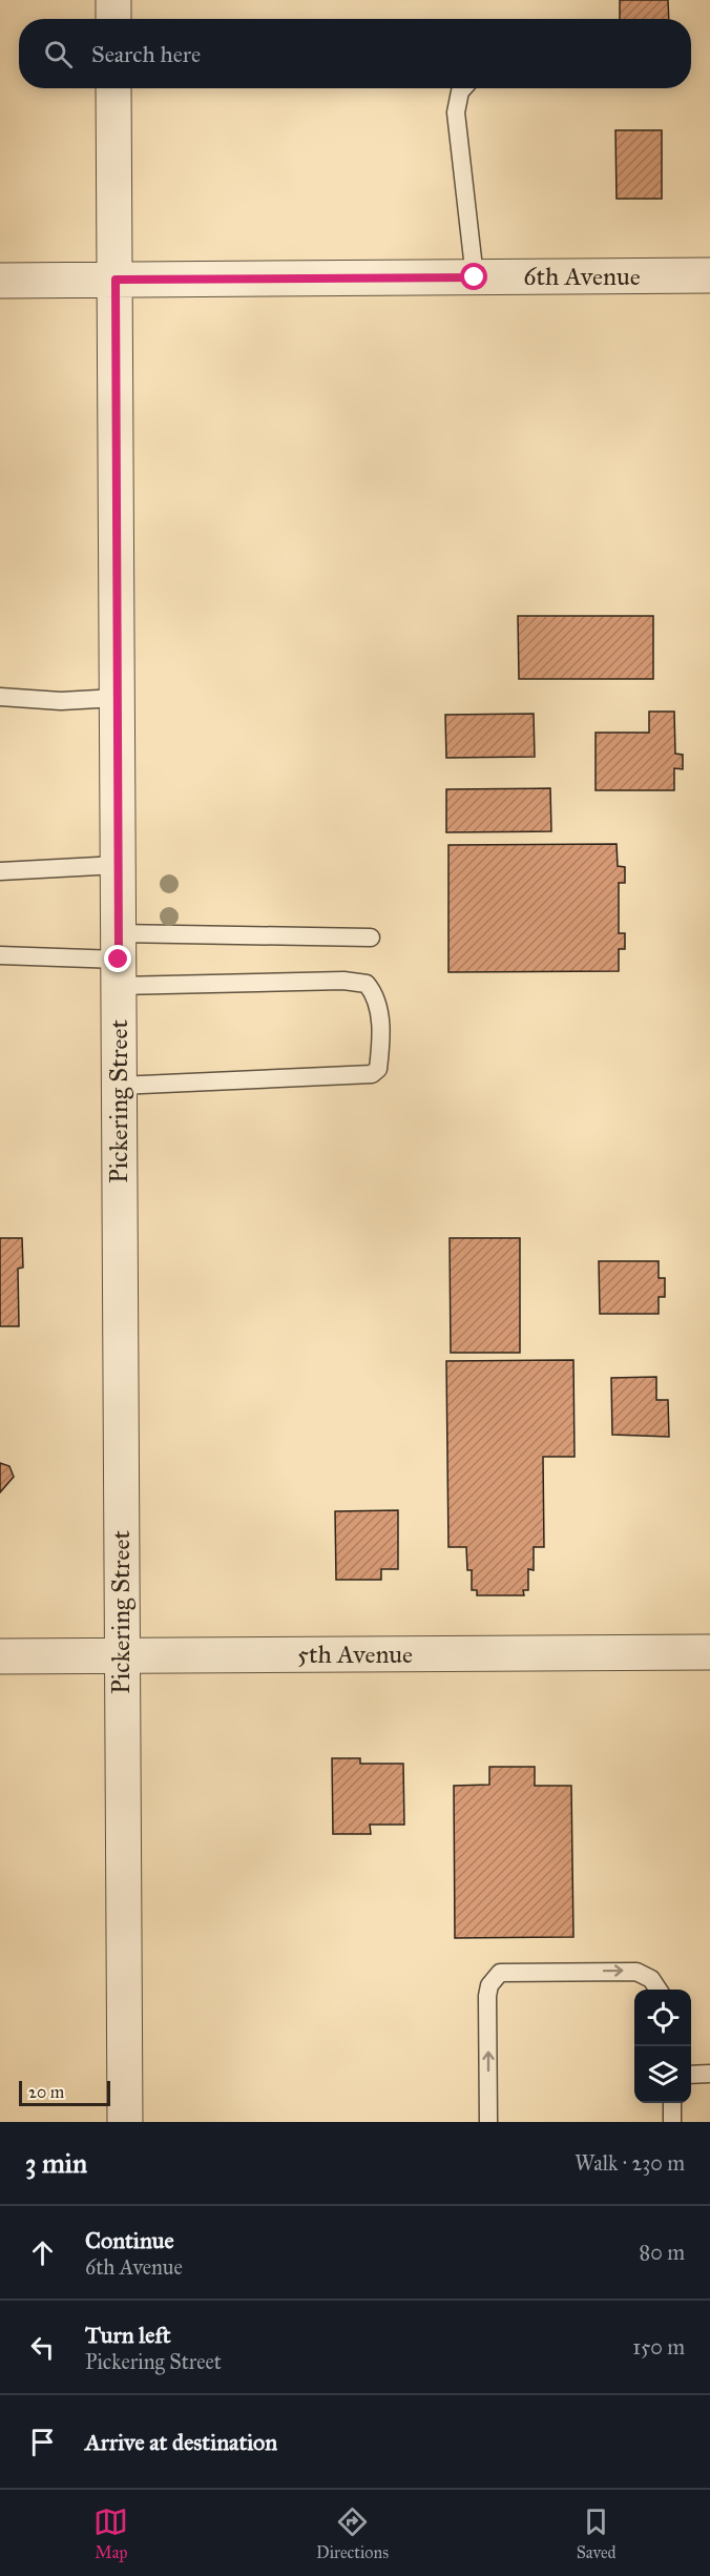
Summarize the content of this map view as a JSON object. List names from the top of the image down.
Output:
{
  "streets": {
    "street": ["6th Avenue", "Pickering Street", "5th Avenue"]
  },
  "crossings": [
    ["6th Avenue", "Pickering Street"],
    ["Pickering Street", "5th Avenue"]
  ],
  "scale_bar": "20 m",
  "page": {
    "search": "Search here",
    "scale": "20 m",
    "heading": ["3 min", "Walk · 230 m"],
    "list": [
      ["Continue", "6th Avenue", "80 m"],
      ["Turn left", "Pickering Street", "150 m"],
      "Arrive at destination"
    ],
    "nav": ["Map", "Directions", "Saved"]
  }
}
